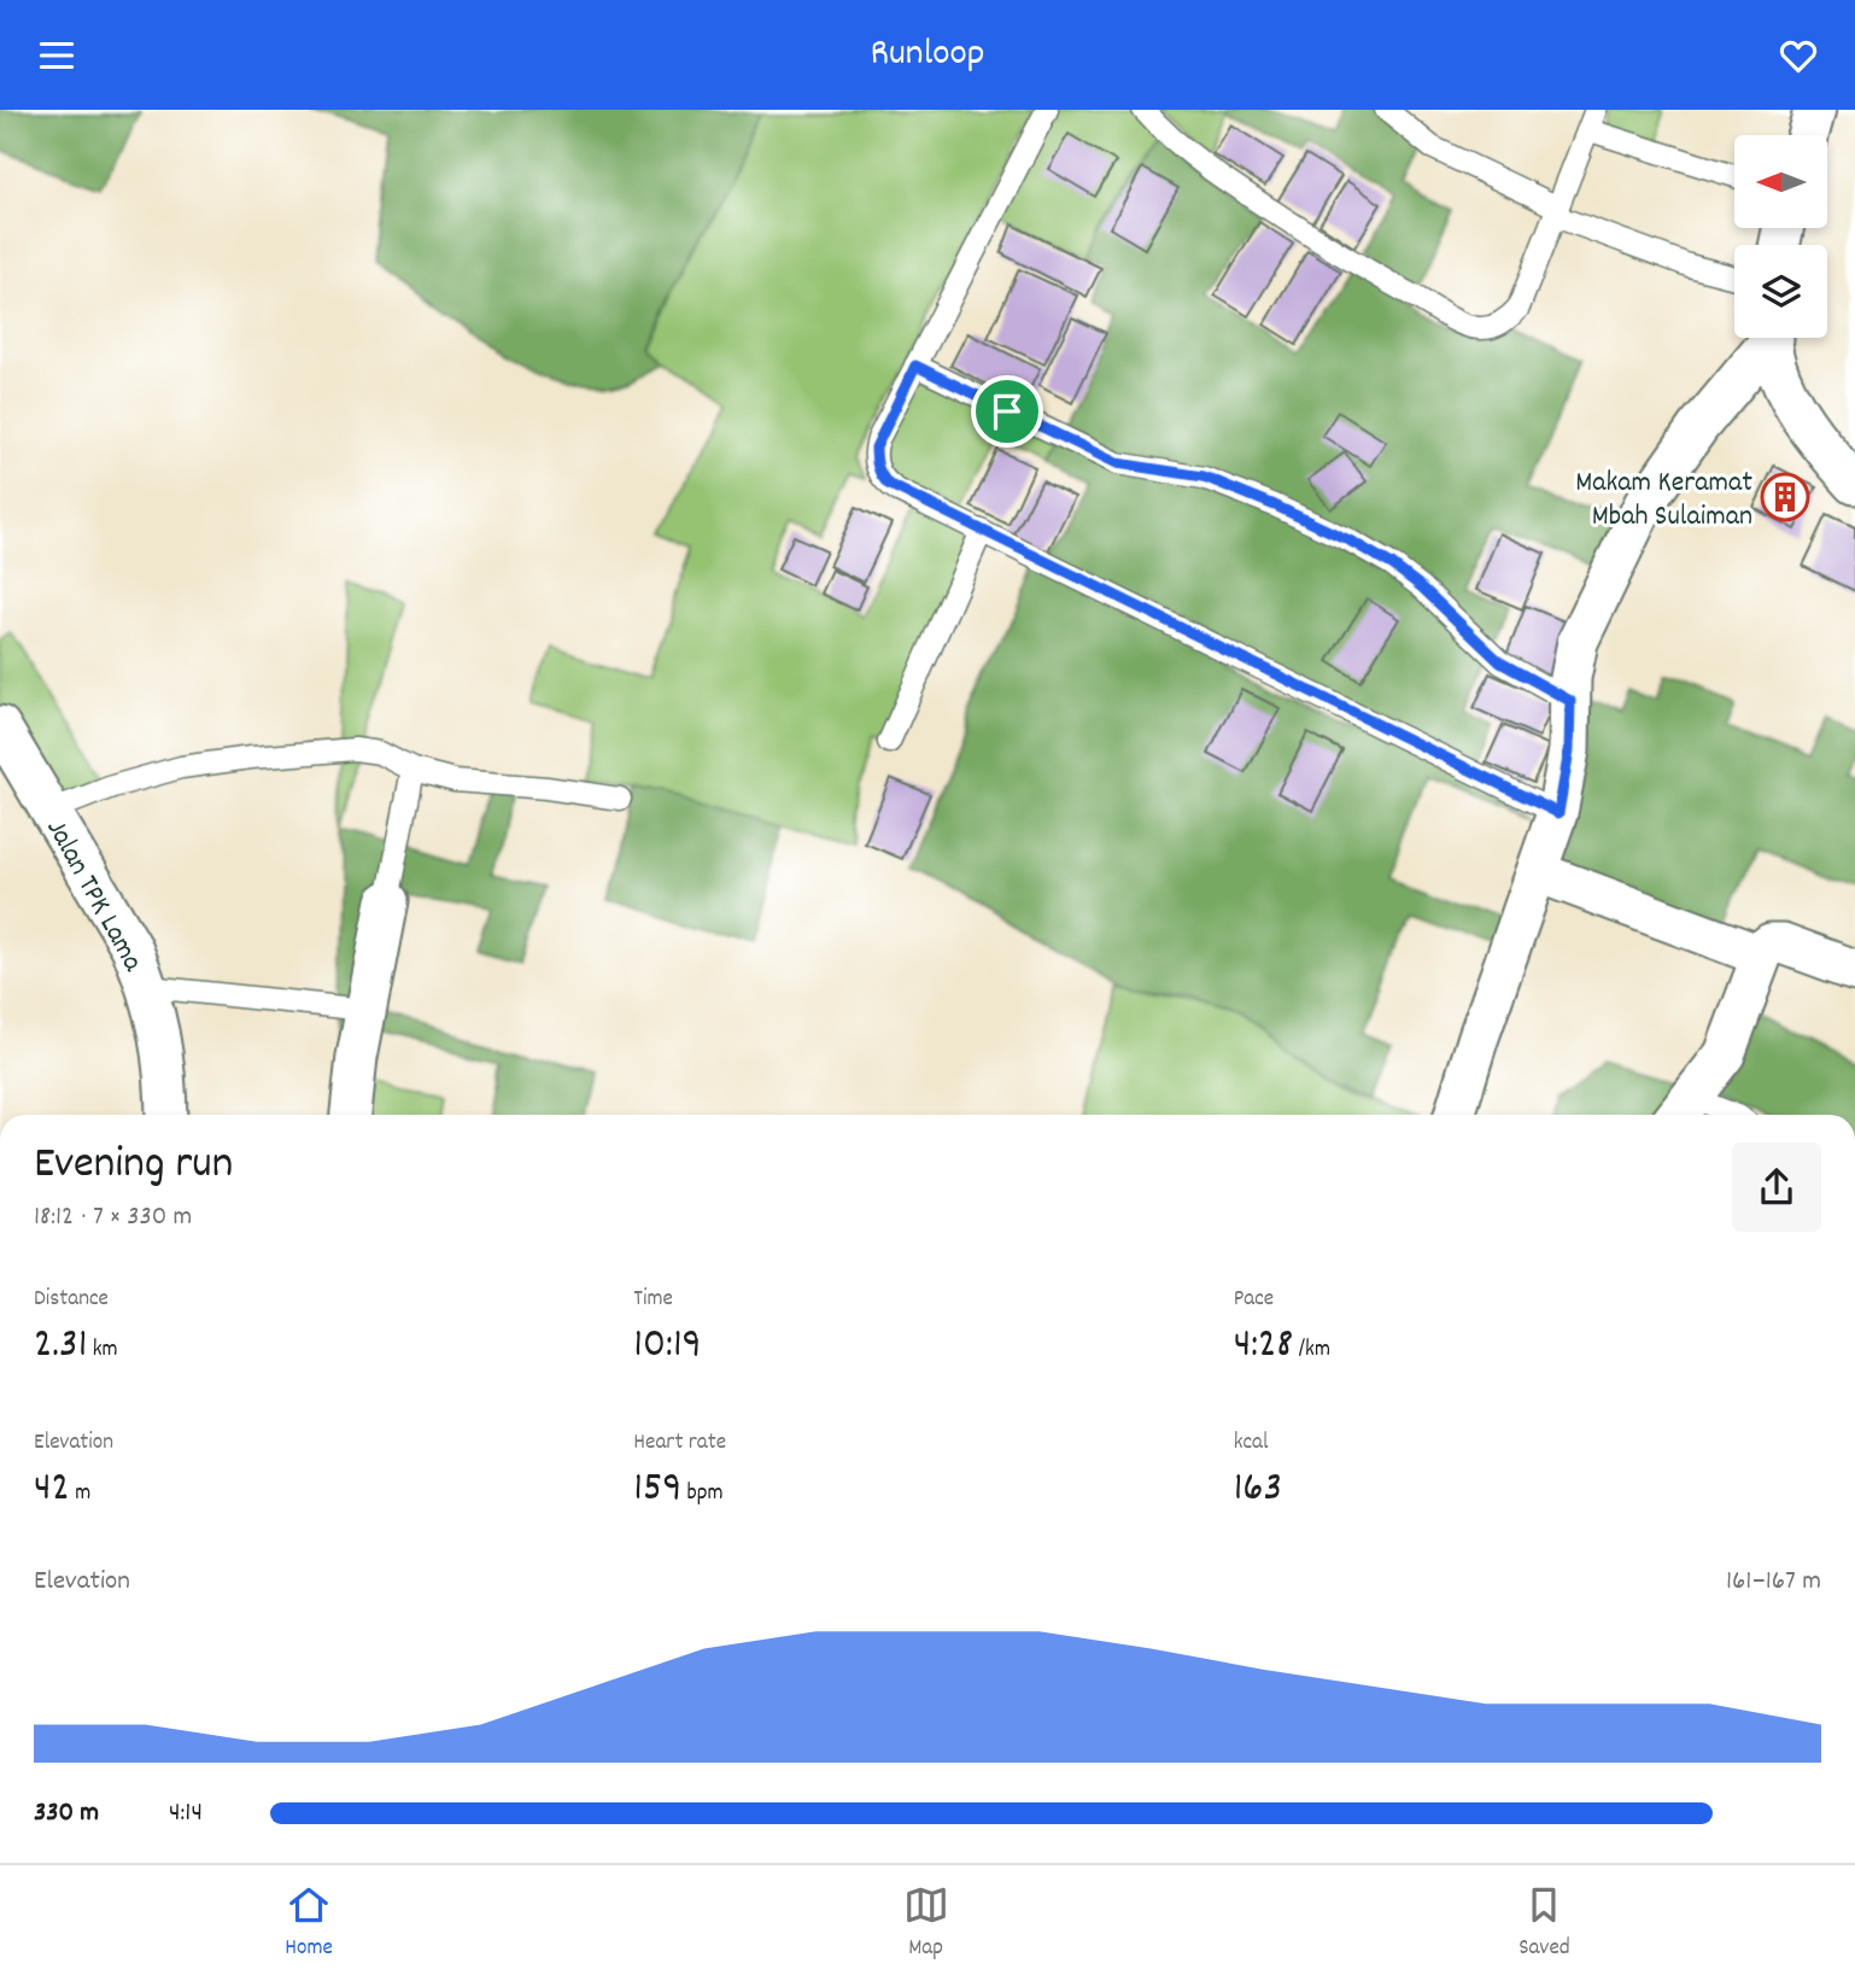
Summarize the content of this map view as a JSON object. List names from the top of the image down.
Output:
{
  "streets": {
    "street": ["Jalan TPK Lama"]
  },
  "places": {
    "building": ["Makam Keramat Mbah Sulaiman"]
  },
  "north": "left",
  "page": {
    "header": "Runloop",
    "heading": ["Evening run", "18:12 · 7 × 330 m"],
    "stats": [
      ["Distance", "2.31 km"],
      ["Time", "10:19"],
      ["Pace", "4:28 /km"],
      ["Elevation", "42 m"],
      ["Heart rate", "159 bpm"],
      ["kcal", "163"]
    ],
    "chart": ["Elevation", "161–167 m"],
    "list": [
      {
        "name": "330 m",
        "note": "4:14"
      }
    ],
    "tabs": ["Home", "Map", "Saved"]
  }
}
